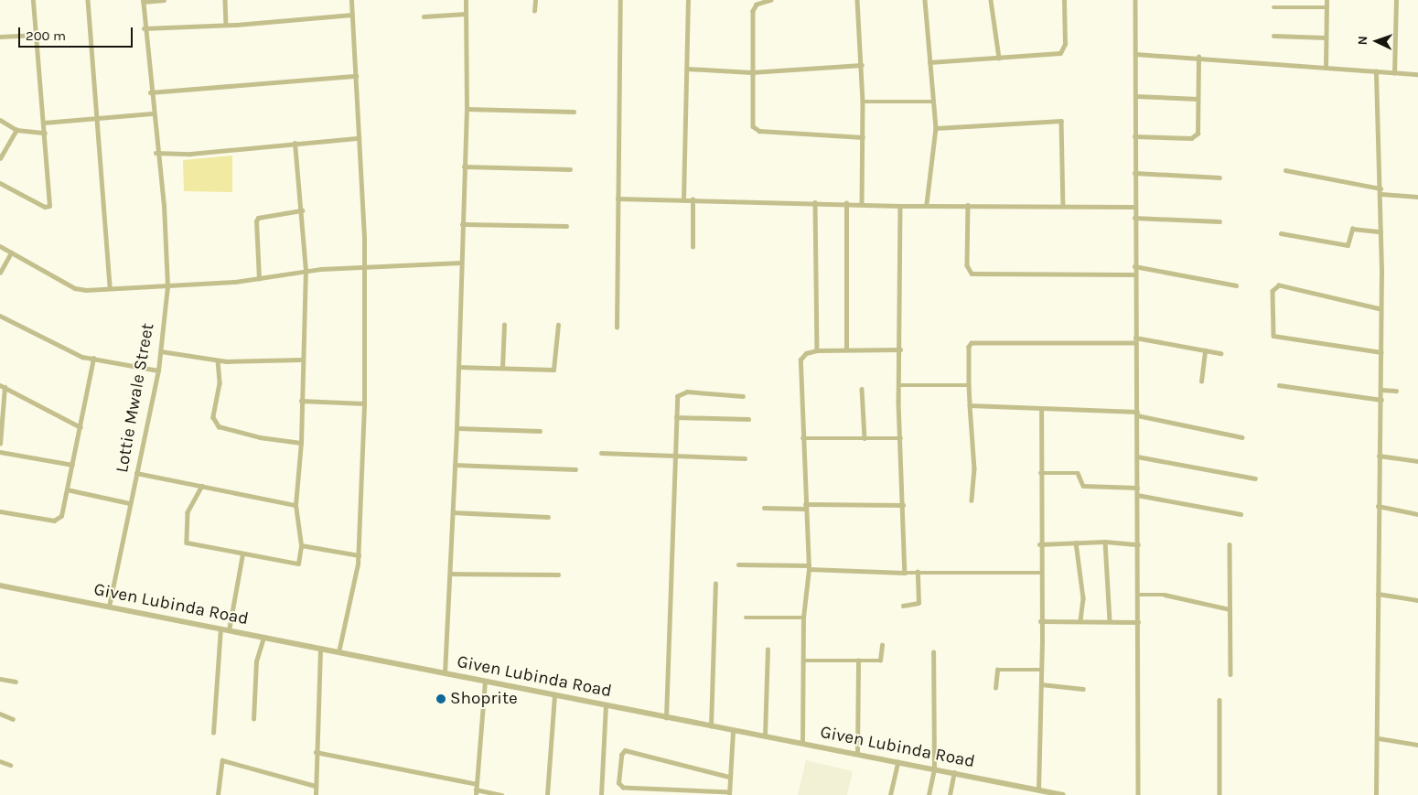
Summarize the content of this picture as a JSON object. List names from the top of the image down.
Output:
{
  "streets": {
    "street": ["Lottie Mwale Street", "Given Lubinda Road"]
  },
  "crossings": [
    ["Lottie Mwale Street", "Given Lubinda Road"]
  ],
  "places": ["Shoprite"],
  "scale_bar": "200 m",
  "north": "left"
}
